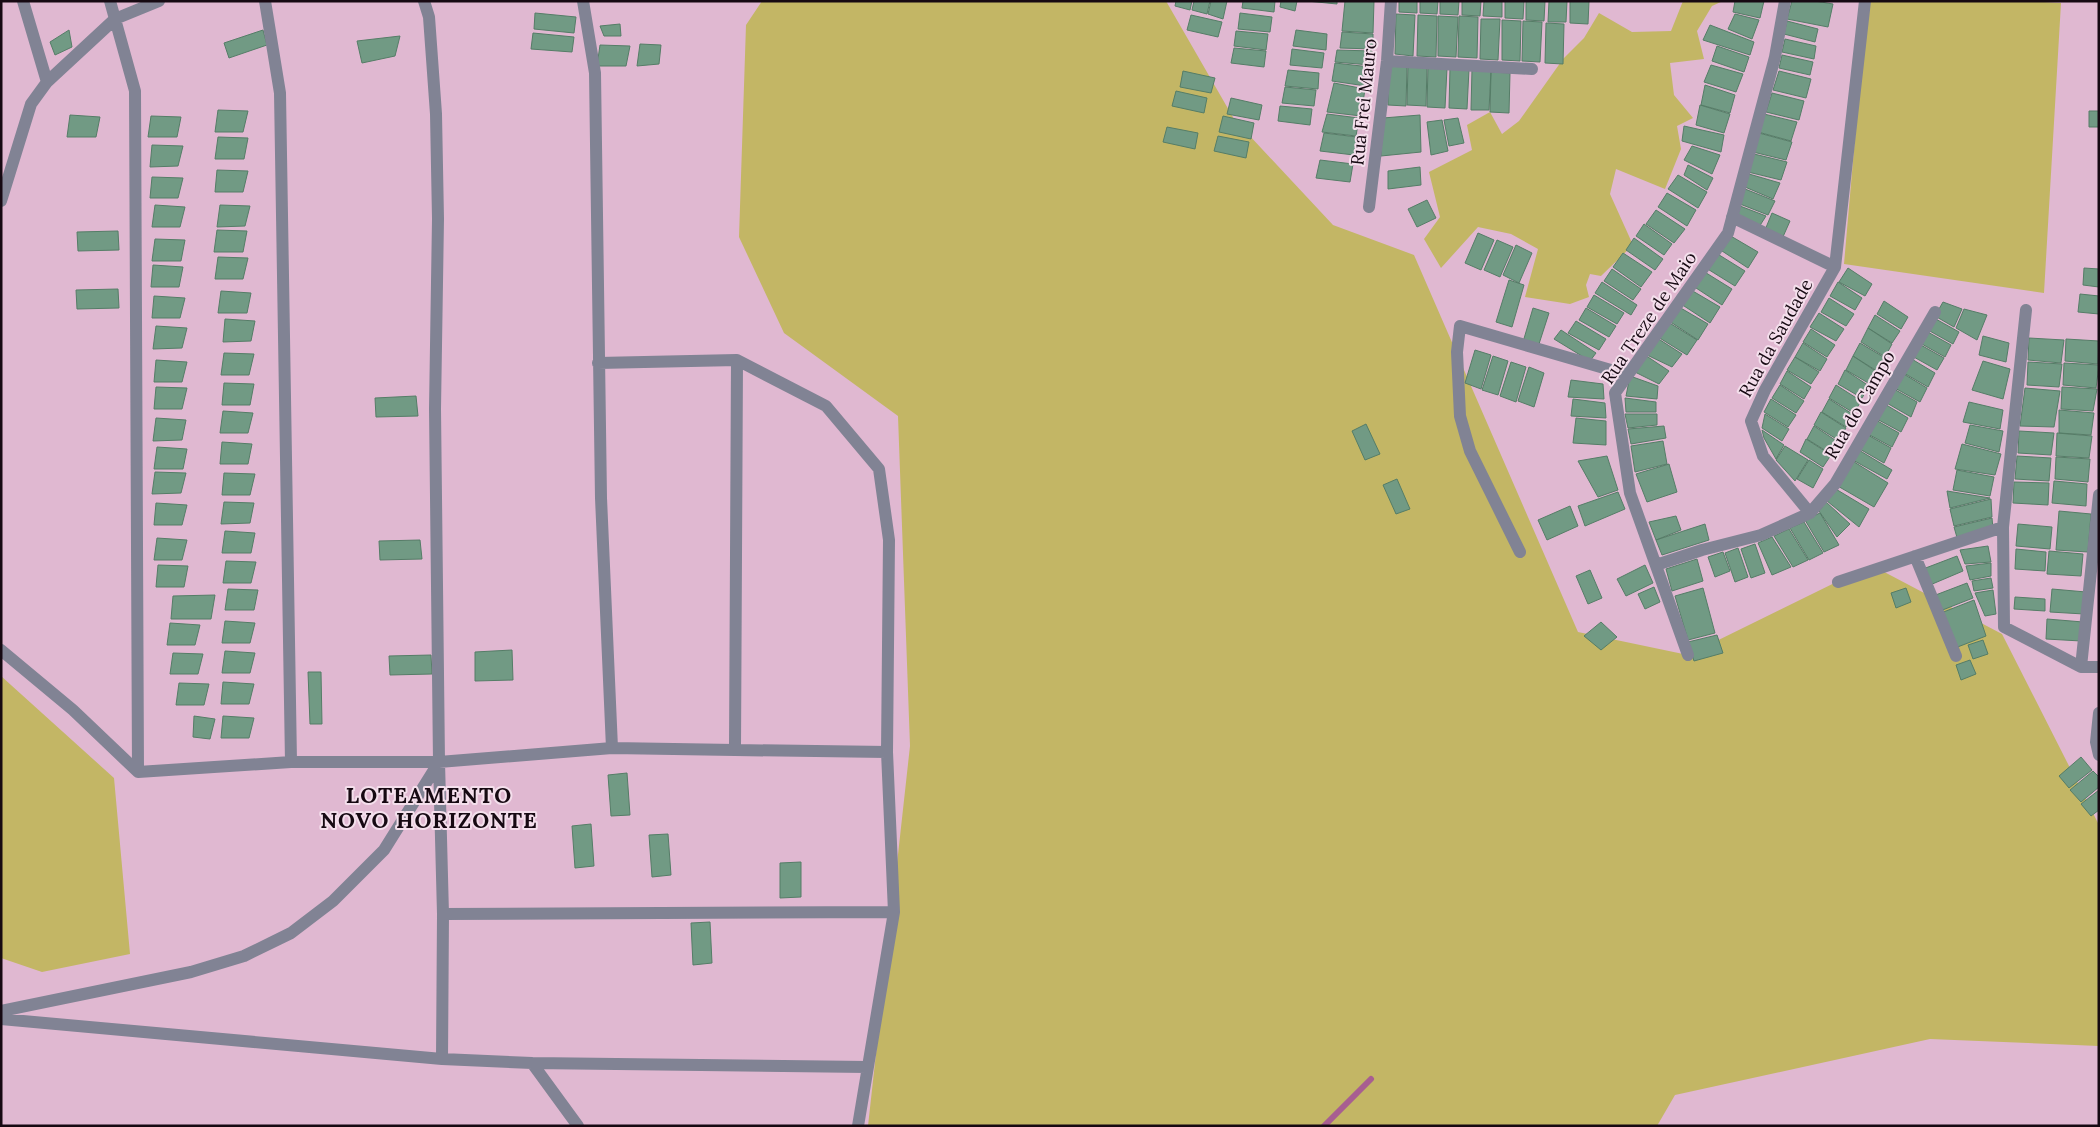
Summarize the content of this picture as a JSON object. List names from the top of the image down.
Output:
{
  "streets": {
    "street": [
      "Rua Frei Mauro",
      "Rua Treze de Maio",
      "Rua da Saudade",
      "Rua do Campo"
    ]
  },
  "crossings": [
    ["Rua da Saudade", "Rua do Campo"]
  ],
  "districts": ["LOTEAMENTO NOVO HORIZONTE"]
}
